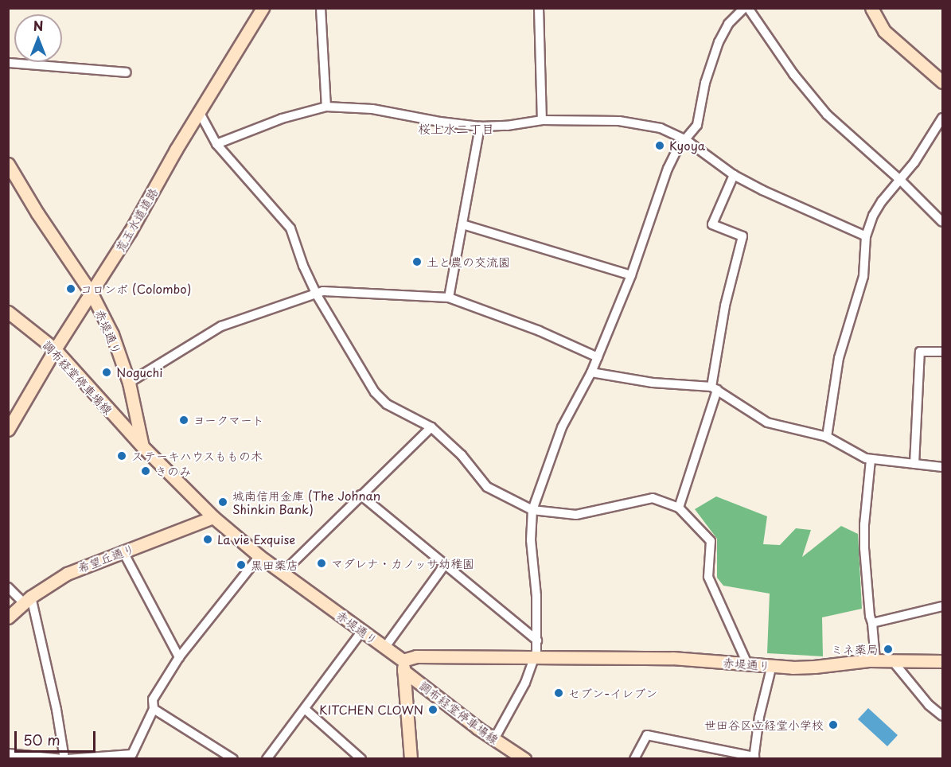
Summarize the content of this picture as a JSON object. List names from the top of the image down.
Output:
{
  "streets": {
    "street": [
      "荒玉水道道路",
      "赤堤通り",
      "調布経堂停車場線",
      "希望丘通り"
    ]
  },
  "crossings": [
    ["荒玉水道道路", "赤堤通り"],
    ["荒玉水道道路", "調布経堂停車場線"],
    ["赤堤通り", "調布経堂停車場線"],
    ["赤堤通り", "希望丘通り"]
  ],
  "districts": ["桜上水二丁目"],
  "places": [
    "Kyoya",
    "土と農の交流園",
    "コロンボ (Colombo)",
    "Noguchi",
    "ヨークマート",
    "ステーキハウスももの木",
    "きのみ",
    "城南信用金庫 (The Johnan Shinkin Bank)",
    "La vie Exquise",
    "マダレナ・カノッサ幼稚園",
    "黒田薬店",
    "ミネ薬局",
    "セブン-イレブン",
    "KITCHEN CLOWN",
    "世田谷区立経堂小学校"
  ],
  "scale_bar": "50 m",
  "north": "top"
}
